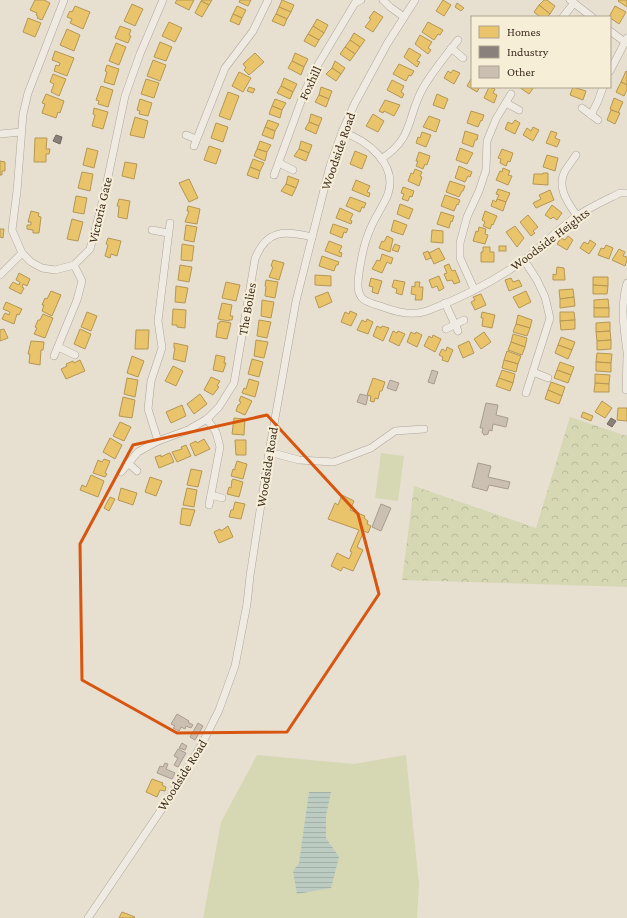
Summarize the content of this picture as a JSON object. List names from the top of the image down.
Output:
{
  "streets": {
    "street": [
      "Foxhill",
      "Woodside Road",
      "Victoria Gate",
      "Woodside Heights",
      "The Bolies"
    ]
  },
  "crossings": [
    ["Woodside Road", "Woodside Heights"],
    ["Woodside Road", "The Bolies"]
  ],
  "legend": ["Homes", "Industry", "Other"]
}
